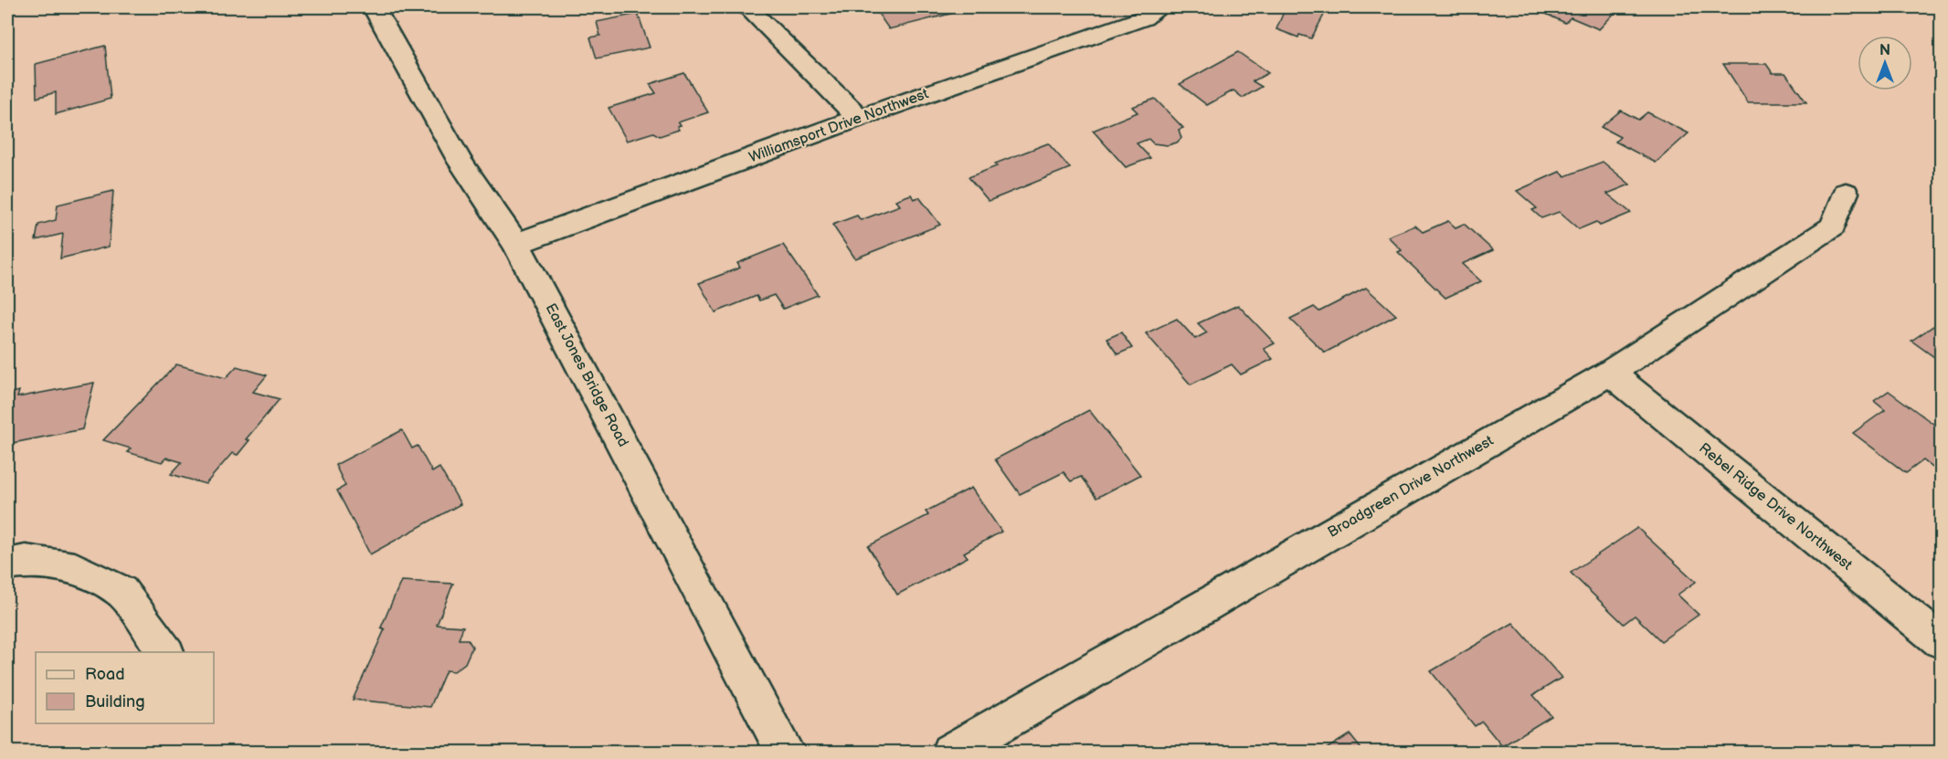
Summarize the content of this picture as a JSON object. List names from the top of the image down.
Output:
{
  "streets": {
    "street": [
      "Williamsport Drive Northwest",
      "East Jones Bridge Road",
      "Broadgreen Drive Northwest",
      "Rebel Ridge Drive Northwest"
    ]
  },
  "crossings": [
    ["Williamsport Drive Northwest", "East Jones Bridge Road"],
    ["Broadgreen Drive Northwest", "Rebel Ridge Drive Northwest"]
  ],
  "legend": ["Road", "Building"],
  "north": "top"
}
